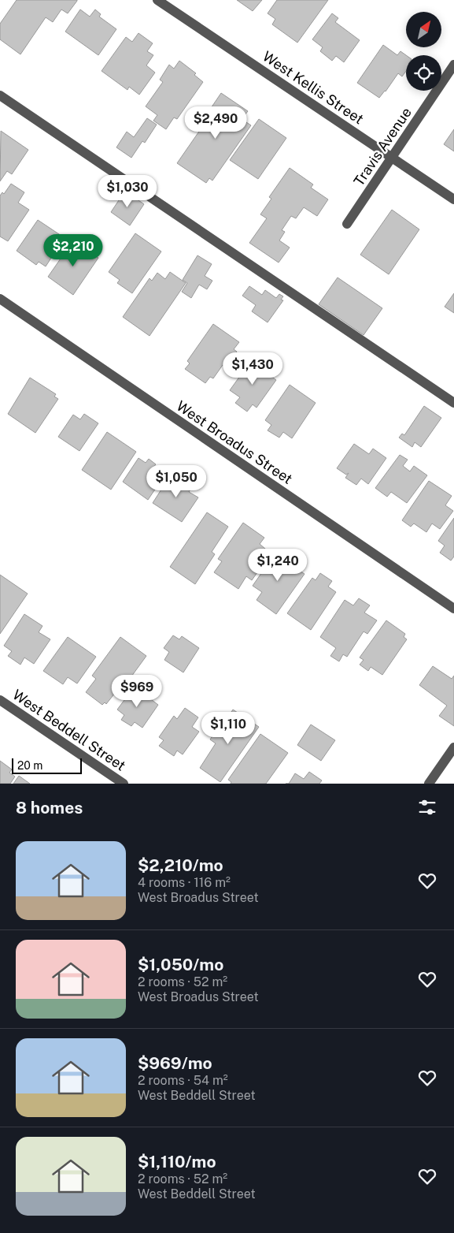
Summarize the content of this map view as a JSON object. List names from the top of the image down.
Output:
{
  "streets": {
    "street": [
      "West Kellis Street",
      "Travis Avenue",
      "West Broadus Street",
      "West Beddell Street"
    ]
  },
  "crossings": [
    ["West Kellis Street", "Travis Avenue"]
  ],
  "scale_bar": "20 m",
  "north": "top right",
  "page": {
    "price": [
      "$2,490",
      "$1,030",
      "$2,210",
      "$1,430",
      "$1,050",
      "$1,240",
      "$969",
      "$1,110"
    ],
    "scale": "20 m",
    "heading": "8 homes",
    "list": [
      {
        "name": "$2,210/mo",
        "note": "4 rooms · 116 m² · West Broadus Street"
      },
      {
        "name": "$1,050/mo",
        "note": "2 rooms · 52 m² · West Broadus Street"
      },
      {
        "name": "$969/mo",
        "note": "2 rooms · 54 m² · West Beddell Street"
      },
      {
        "name": "$1,110/mo",
        "note": "2 rooms · 52 m² · West Beddell Street"
      }
    ]
  }
}
